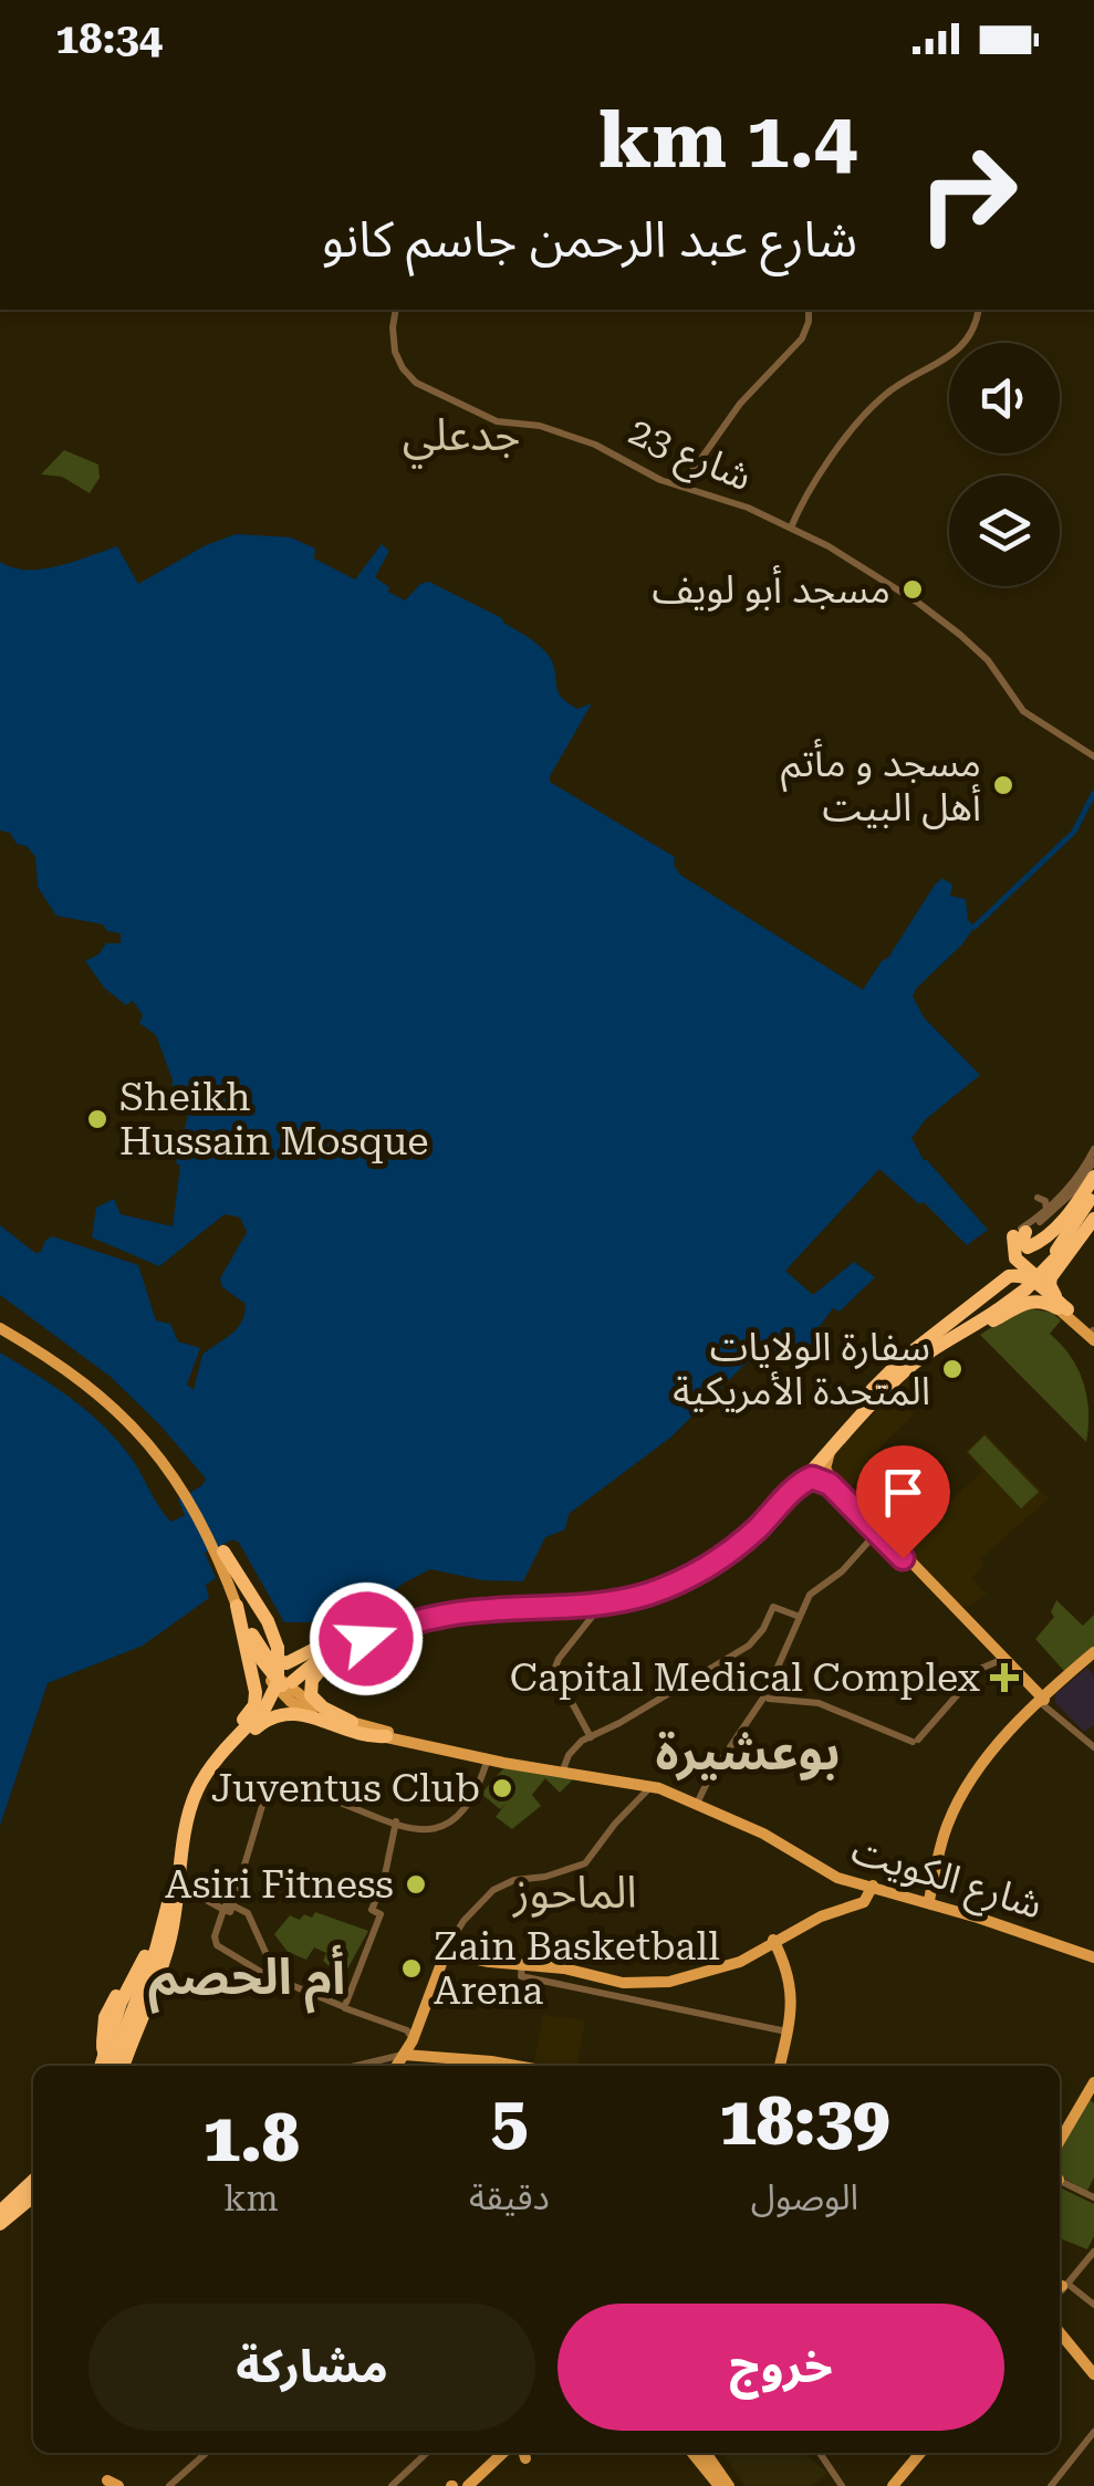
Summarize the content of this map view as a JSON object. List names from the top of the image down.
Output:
{
  "streets": {
    "main road": ["شارع الكويت"],
    "street": ["شارع 23"]
  },
  "districts": [
    "جدعلي",
    "بوعشيرة",
    "الماحوز",
    "أم الحصم"
  ],
  "places": {
    "other": [
      "مسجد أبو لويف",
      "مسجد و مأتم أهل البيت",
      "Sheikh Hussain Mosque",
      "سفارة الولايات المتحدة الأمريكية",
      "Juventus Club",
      "Asiri Fitness",
      "Zain Basketball Arena"
    ],
    "health": ["Capital Medical Complex"]
  },
  "page": {
    "status": "18:34",
    "turn": ["1.4 km", "شارع عبد الرحمن جاسم كانو"],
    "eta": [
      "18:39",
      "الوصول",
      "5",
      "دقيقة",
      "1.8",
      "km"
    ],
    "buttons": ["خروج", "مشاركة"]
  }
}
